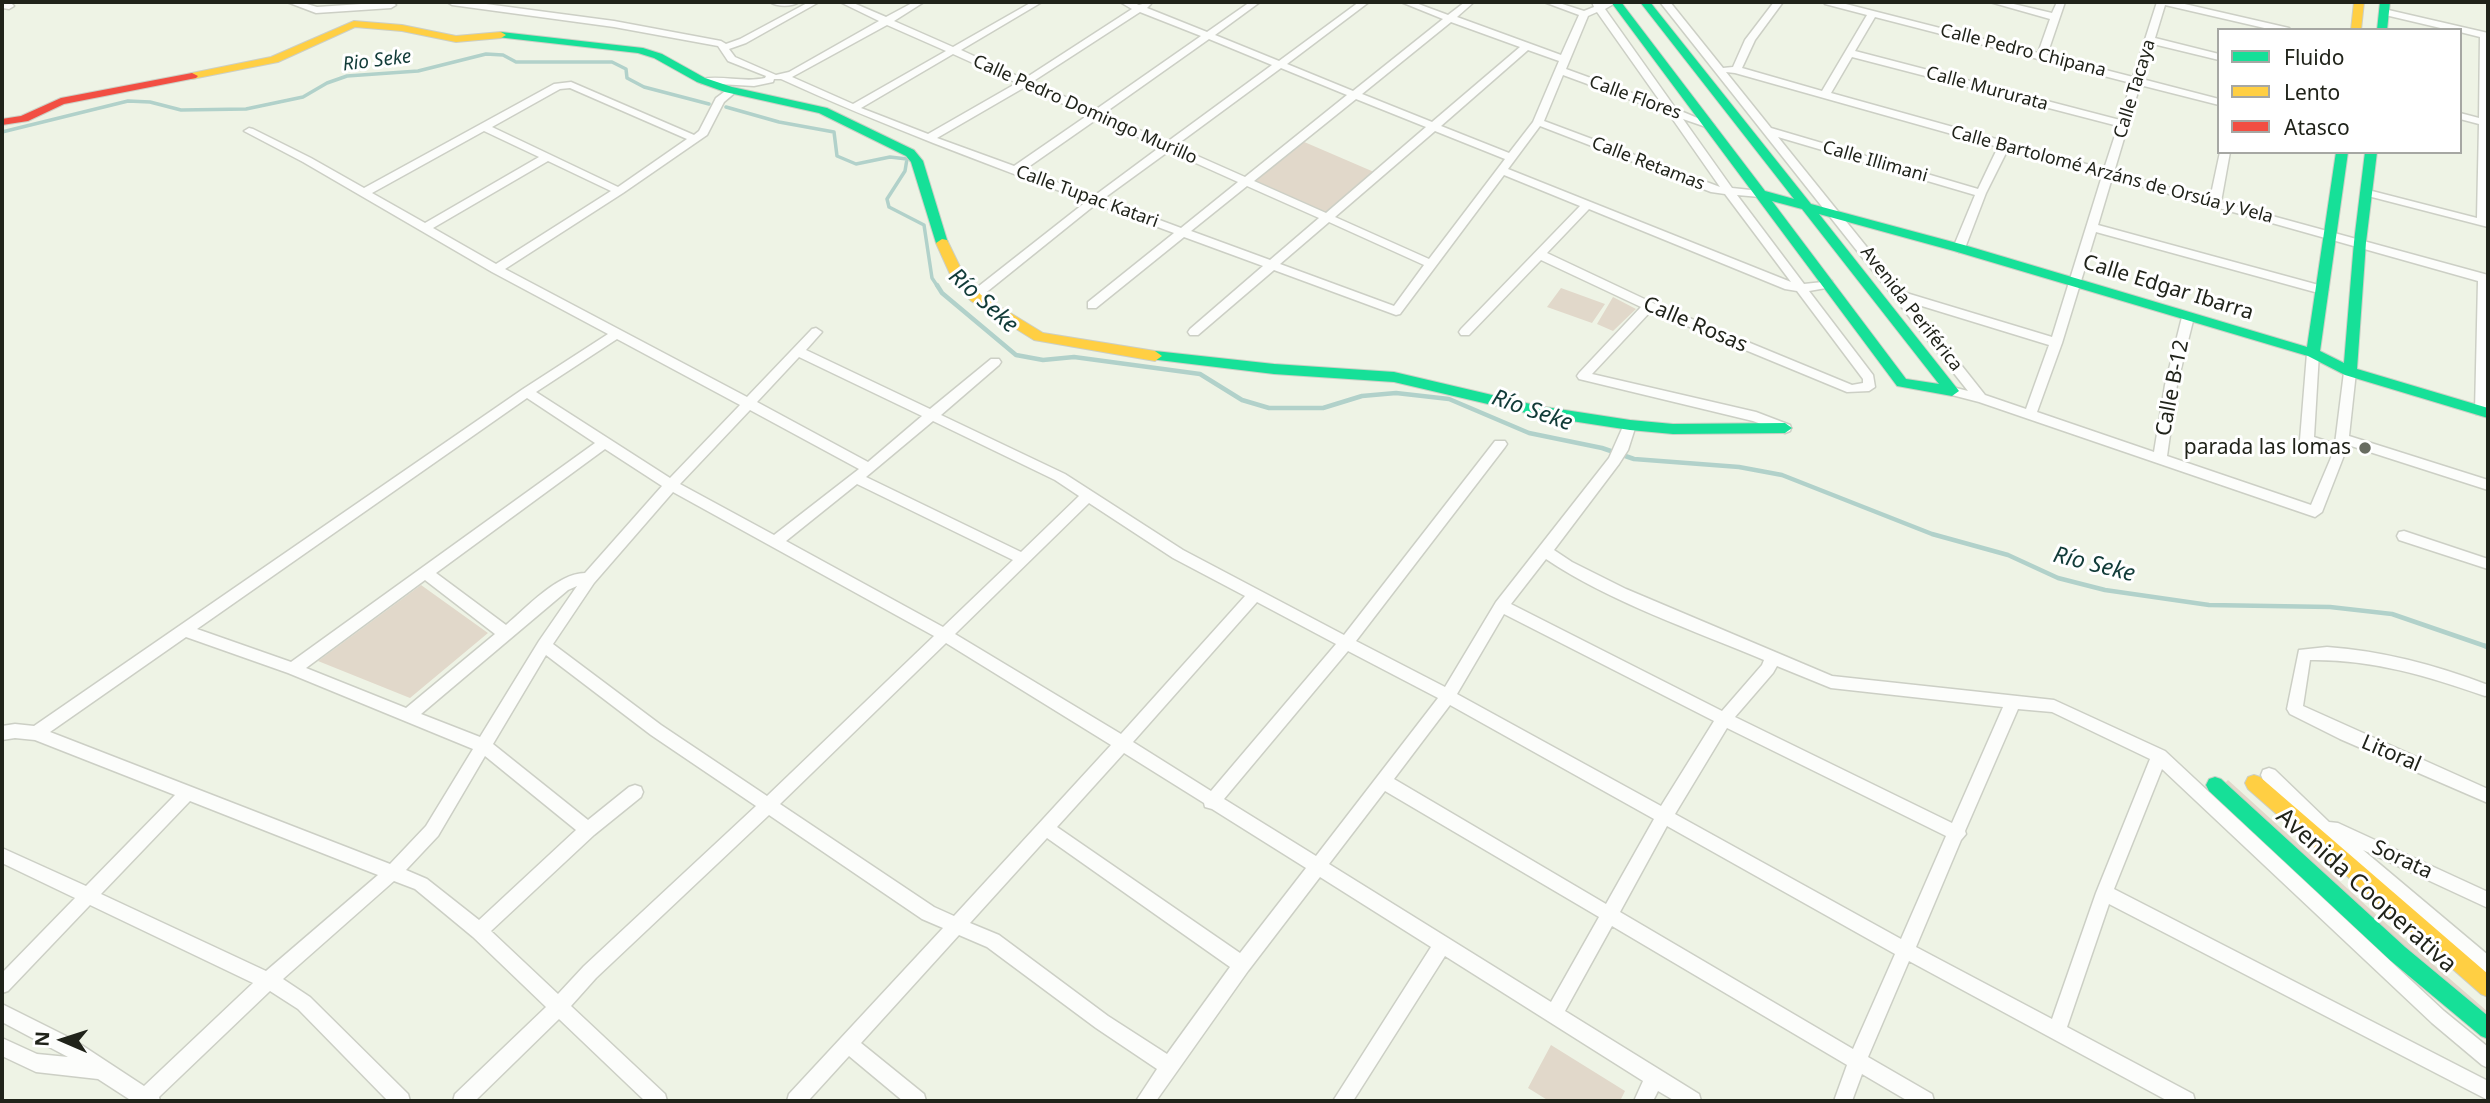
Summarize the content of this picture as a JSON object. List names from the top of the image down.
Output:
{
  "streets": {
    "street": [
      "Calle Pedro Chipana",
      "Calle Mururata",
      "Calle Tacaya",
      "Calle Flores",
      "Calle Pedro Domingo Murillo",
      "Calle Illimani",
      "Calle Retamas",
      "Calle Bartolomé Arzáns de Orsúa y Vela",
      "Calle Tupac Katari",
      "Calle Edgar Ibarra",
      "Avenida Periférica",
      "Calle Rosas",
      "Calle B-12",
      "Litoral",
      "Sorata",
      "Avenida Cooperativa"
    ]
  },
  "crossings": [
    ["Calle Pedro Chipana", "Calle Tacaya"],
    ["Calle Mururata", "Calle Tacaya"],
    ["Calle Tacaya", "Calle Bartolomé Arzáns de Orsúa y Vela"],
    ["Calle Tacaya", "Calle Edgar Ibarra"],
    ["Calle Flores", "Avenida Periférica"],
    ["Calle Pedro Domingo Murillo", "Calle Tupac Katari"],
    ["Calle Retamas", "Calle Edgar Ibarra"],
    ["Calle Retamas", "Avenida Periférica"],
    ["Calle Edgar Ibarra", "Avenida Periférica"],
    ["Calle Edgar Ibarra", "Calle B-12"]
  ],
  "water": ["Rio Seke", "Río Seke"],
  "places": ["parada las lomas"],
  "legend": ["Fluido", "Lento", "Atasco"],
  "north": "left"
}
